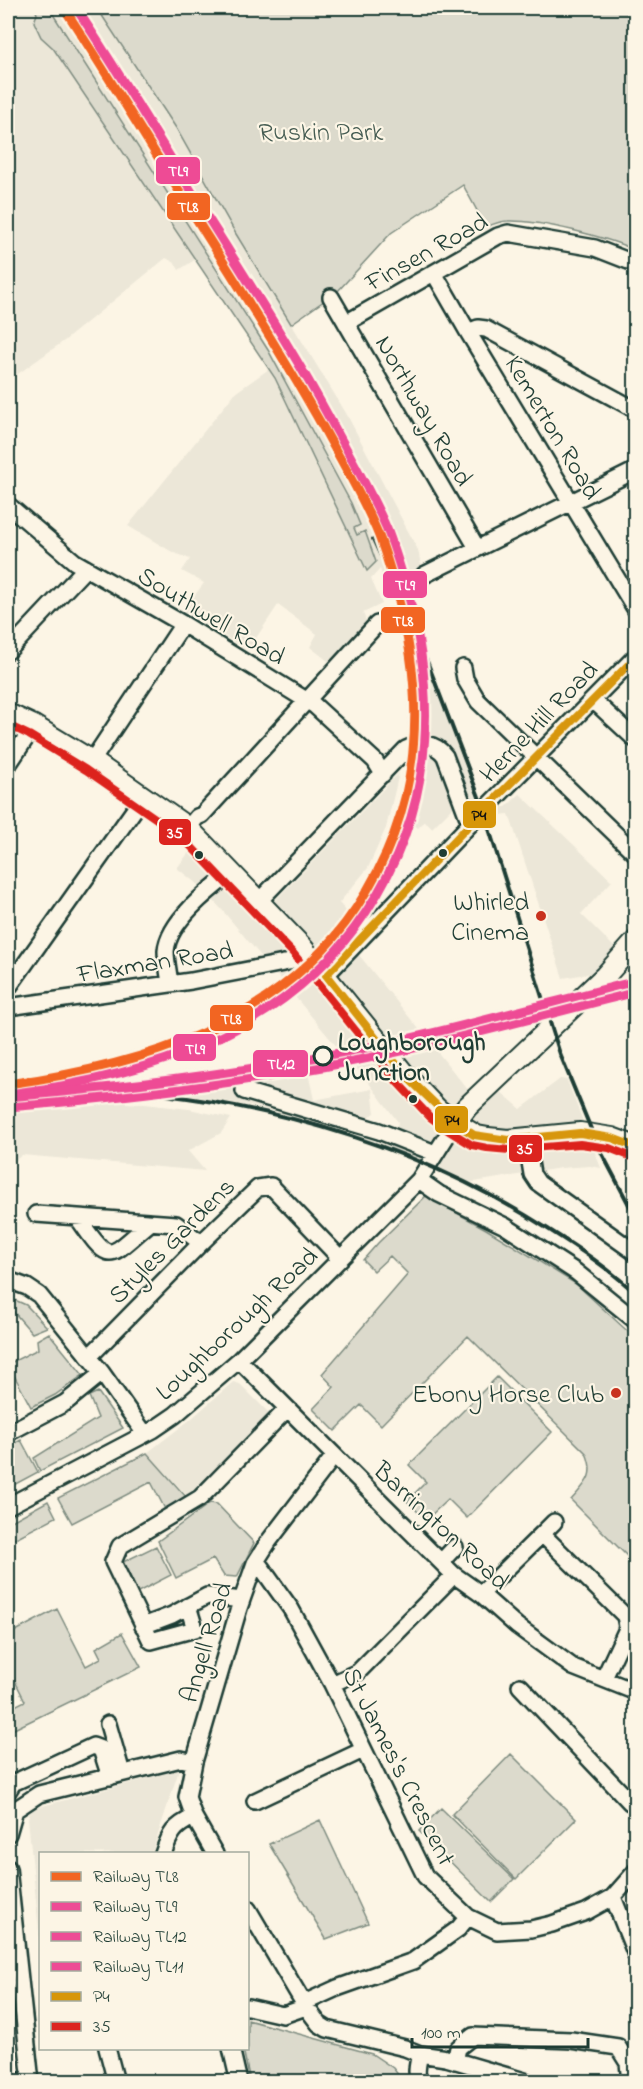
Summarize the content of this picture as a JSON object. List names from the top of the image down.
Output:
{
  "streets": {
    "street": [
      "Finsen Road",
      "Northway Road",
      "Kemerton Road",
      "Southwell Road",
      "Herne Hill Road",
      "Flaxman Road",
      "Styles Gardens",
      "Loughborough Road",
      "Barrington Road",
      "Angell Road",
      "St James's Crescent"
    ]
  },
  "crossings": [
    ["Finsen Road", "Northway Road"],
    ["Finsen Road", "Kemerton Road"],
    ["Styles Gardens", "Loughborough Road"],
    ["Loughborough Road", "Barrington Road"],
    ["Barrington Road", "Angell Road"],
    ["Angell Road", "St James's Crescent"]
  ],
  "parks": ["Ruskin Park"],
  "places": ["Whirled Cinema", "Loughborough Junction", "Ebony Horse Club"],
  "lines": [
    "rail line TL8",
    "rail line TL9",
    "transit line P4",
    "transit line 35",
    "rail line TL12",
    "rail line TL11"
  ],
  "legend": [
    "Railway TL8",
    "Railway TL9",
    "Railway TL12",
    "Railway TL11",
    "P4",
    "35"
  ],
  "scale_bar": "100 m"
}
